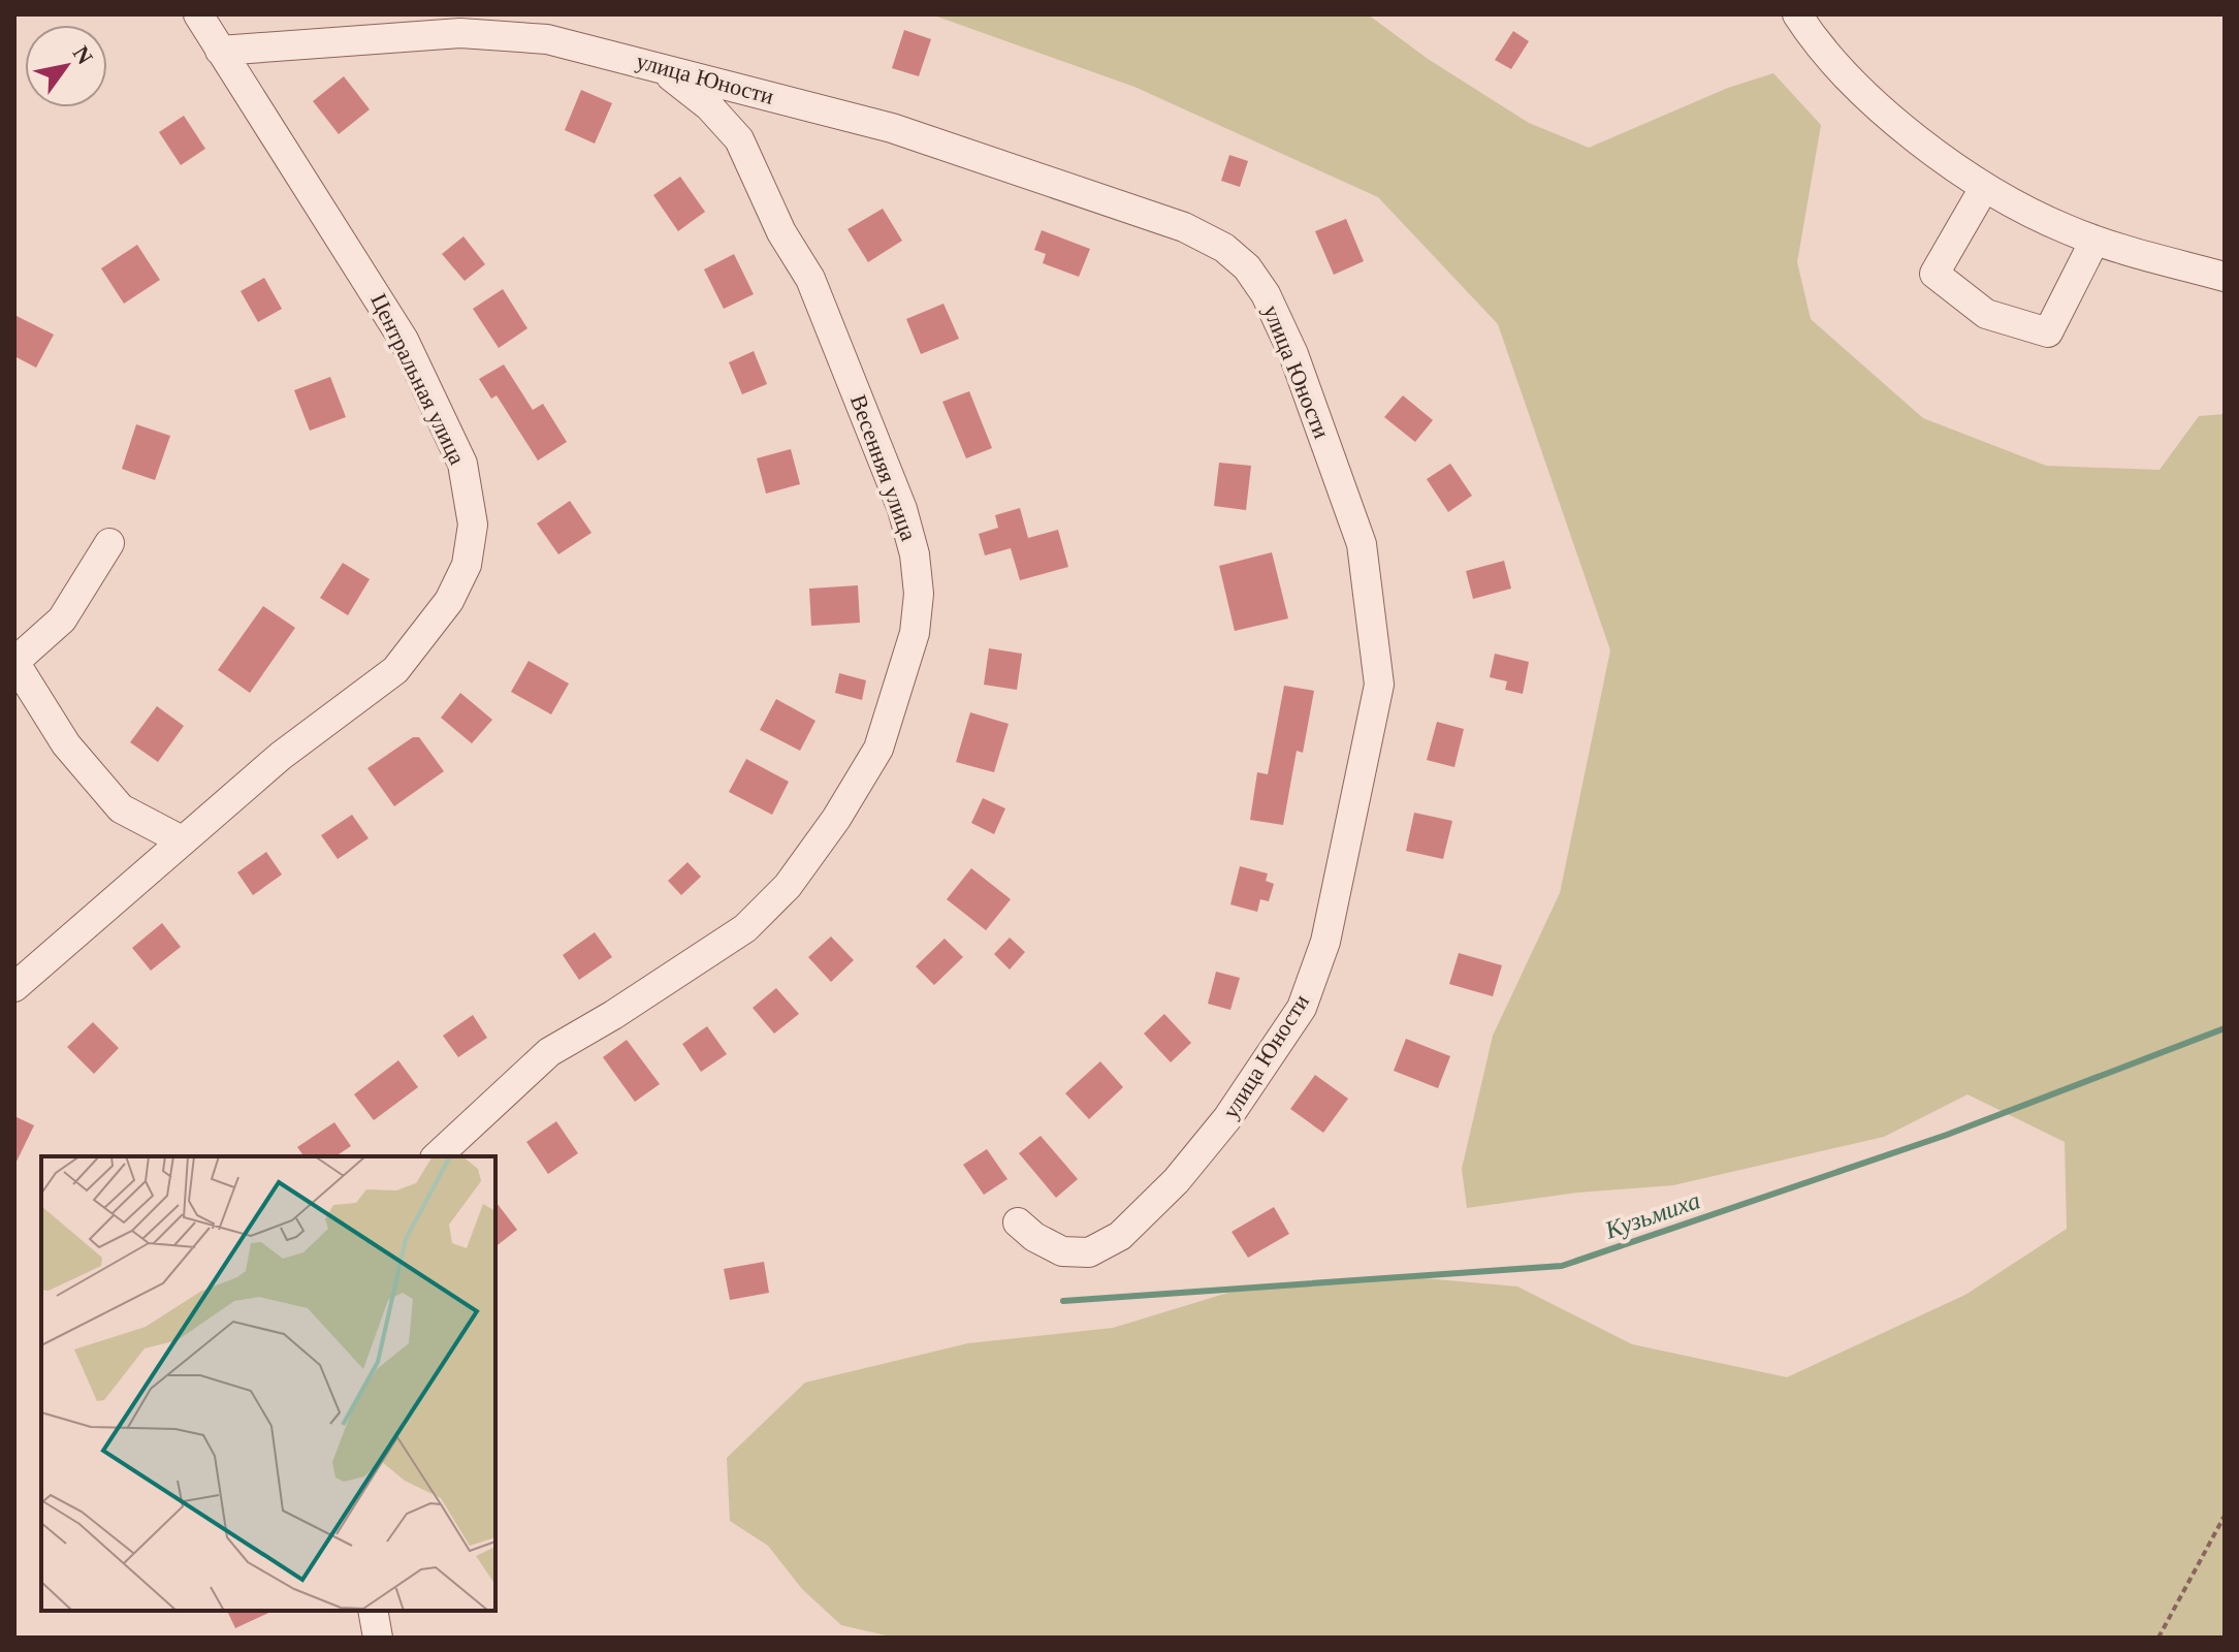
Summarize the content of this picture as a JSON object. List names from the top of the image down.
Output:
{
  "streets": {
    "street": ["улица Юности", "Центральная улица", "Весенняя улица"]
  },
  "crossings": [
    ["улица Юности", "Центральная улица"],
    ["улица Юности", "Весенняя улица"]
  ],
  "water": ["Кузьмиха"],
  "north": "top right"
}
